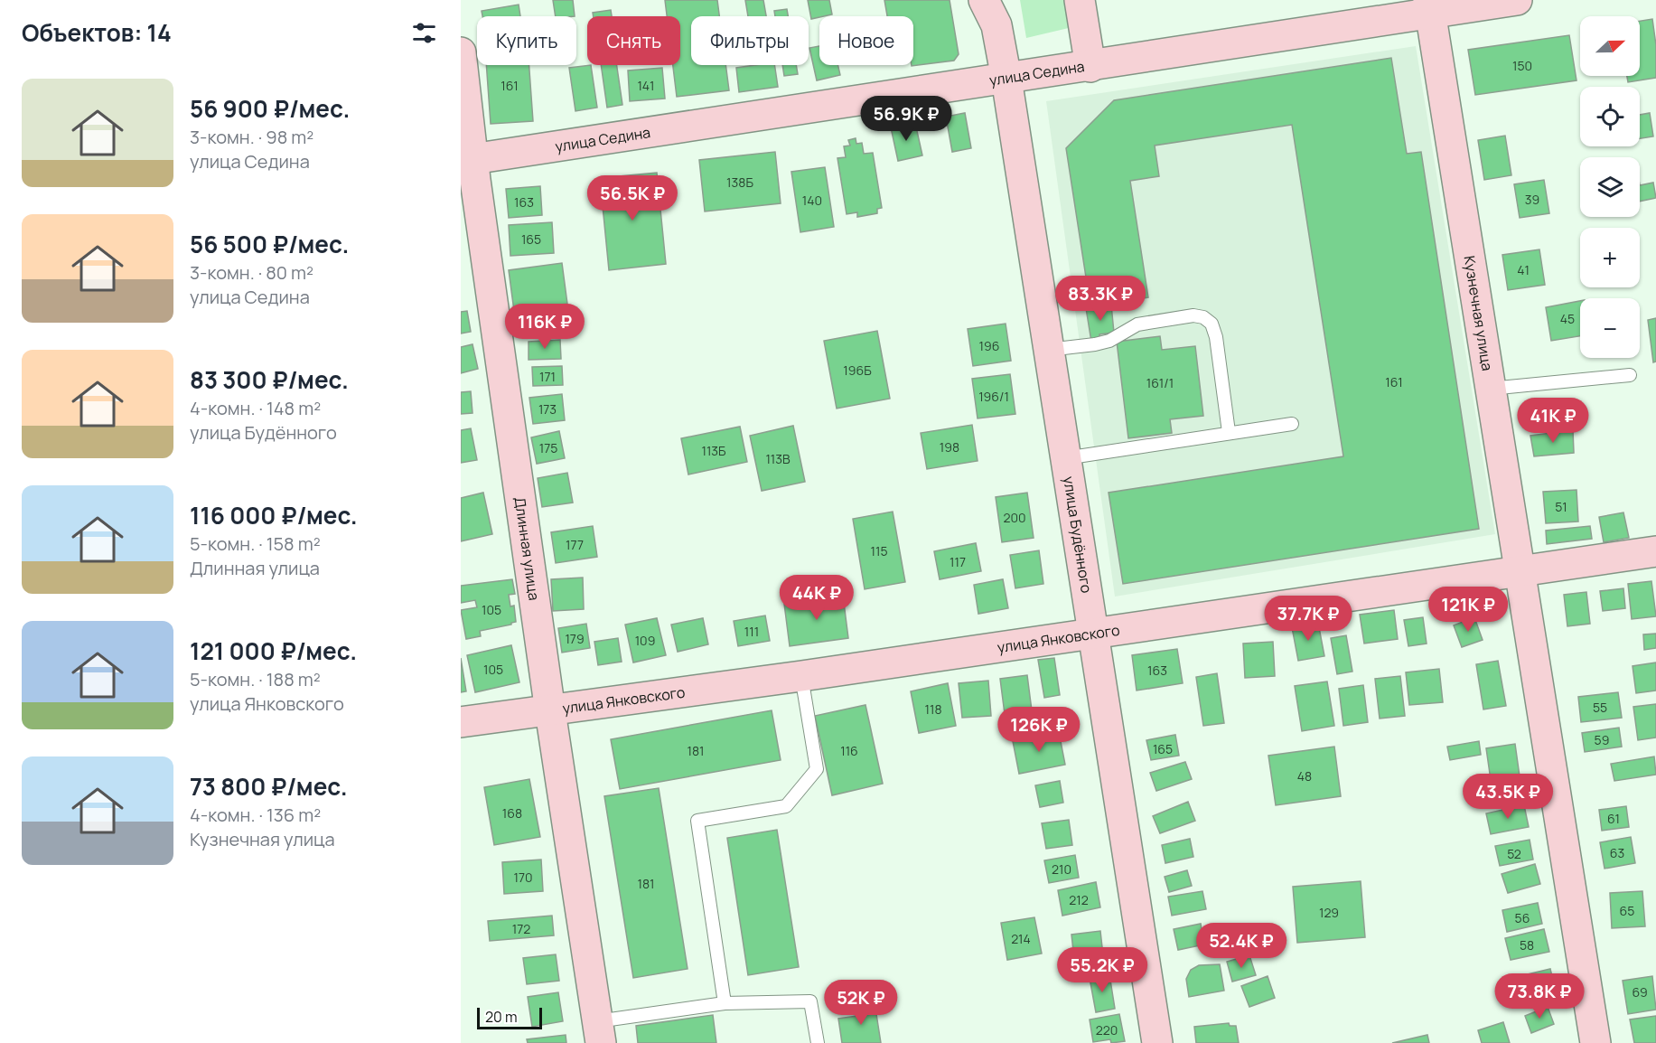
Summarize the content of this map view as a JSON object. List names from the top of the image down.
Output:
{
  "streets": {
    "street": [
      "улица Седина",
      "Кузнечная улица",
      "улица Будённого",
      "Длинная улица",
      "улица Янковского"
    ]
  },
  "crossings": [
    ["улица Седина", "Кузнечная улица"],
    ["улица Седина", "улица Будённого"],
    ["улица Седина", "Длинная улица"],
    ["Кузнечная улица", "улица Янковского"],
    ["улица Будённого", "улица Янковского"],
    ["Длинная улица", "улица Янковского"]
  ],
  "house_numbers": [
    "150",
    "161",
    "141",
    "138Б",
    "39",
    "140",
    "163",
    "165",
    "41",
    "45",
    "196",
    "196Б",
    "171",
    "161",
    "161/1",
    "196/1",
    "173",
    "198",
    "175",
    "113Б",
    "113В",
    "51",
    "200",
    "177",
    "115",
    "117",
    "105",
    "111",
    "179",
    "109",
    "105",
    "163",
    "55",
    "118",
    "59",
    "165",
    "181",
    "116",
    "48",
    "168",
    "61",
    "63",
    "52",
    "210",
    "170",
    "181",
    "212",
    "65",
    "129",
    "56",
    "172",
    "214",
    "58",
    "69",
    "220"
  ],
  "scale_bar": "20 m",
  "north": "right",
  "page": {
    "heading": "Объектов: 14",
    "map_buttons": ["+", "−"],
    "chip": [
      "Купить",
      "Снять",
      "Фильтры",
      "Новое"
    ],
    "list": [
      {
        "name": "56 900 ₽/мес.",
        "note": "3-комн. · 98 m² · улица Седина"
      },
      {
        "name": "56 500 ₽/мес.",
        "note": "3-комн. · 80 m² · улица Седина"
      },
      {
        "name": "83 300 ₽/мес.",
        "note": "4-комн. · 148 m² · улица Будённого"
      },
      {
        "name": "116 000 ₽/мес.",
        "note": "5-комн. · 158 m² · Длинная улица"
      },
      {
        "name": "121 000 ₽/мес.",
        "note": "5-комн. · 188 m² · улица Янковского"
      },
      {
        "name": "73 800 ₽/мес.",
        "note": "4-комн. · 136 m² · Кузнечная улица"
      }
    ],
    "price": [
      "56.9K ₽",
      "56.5K ₽",
      "83.3K ₽",
      "116K ₽",
      "41K ₽",
      "44K ₽",
      "121K ₽",
      "37.7K ₽",
      "126K ₽",
      "43.5K ₽",
      "52.4K ₽",
      "55.2K ₽",
      "73.8K ₽",
      "52K ₽"
    ],
    "scale": "20 m"
  }
}
